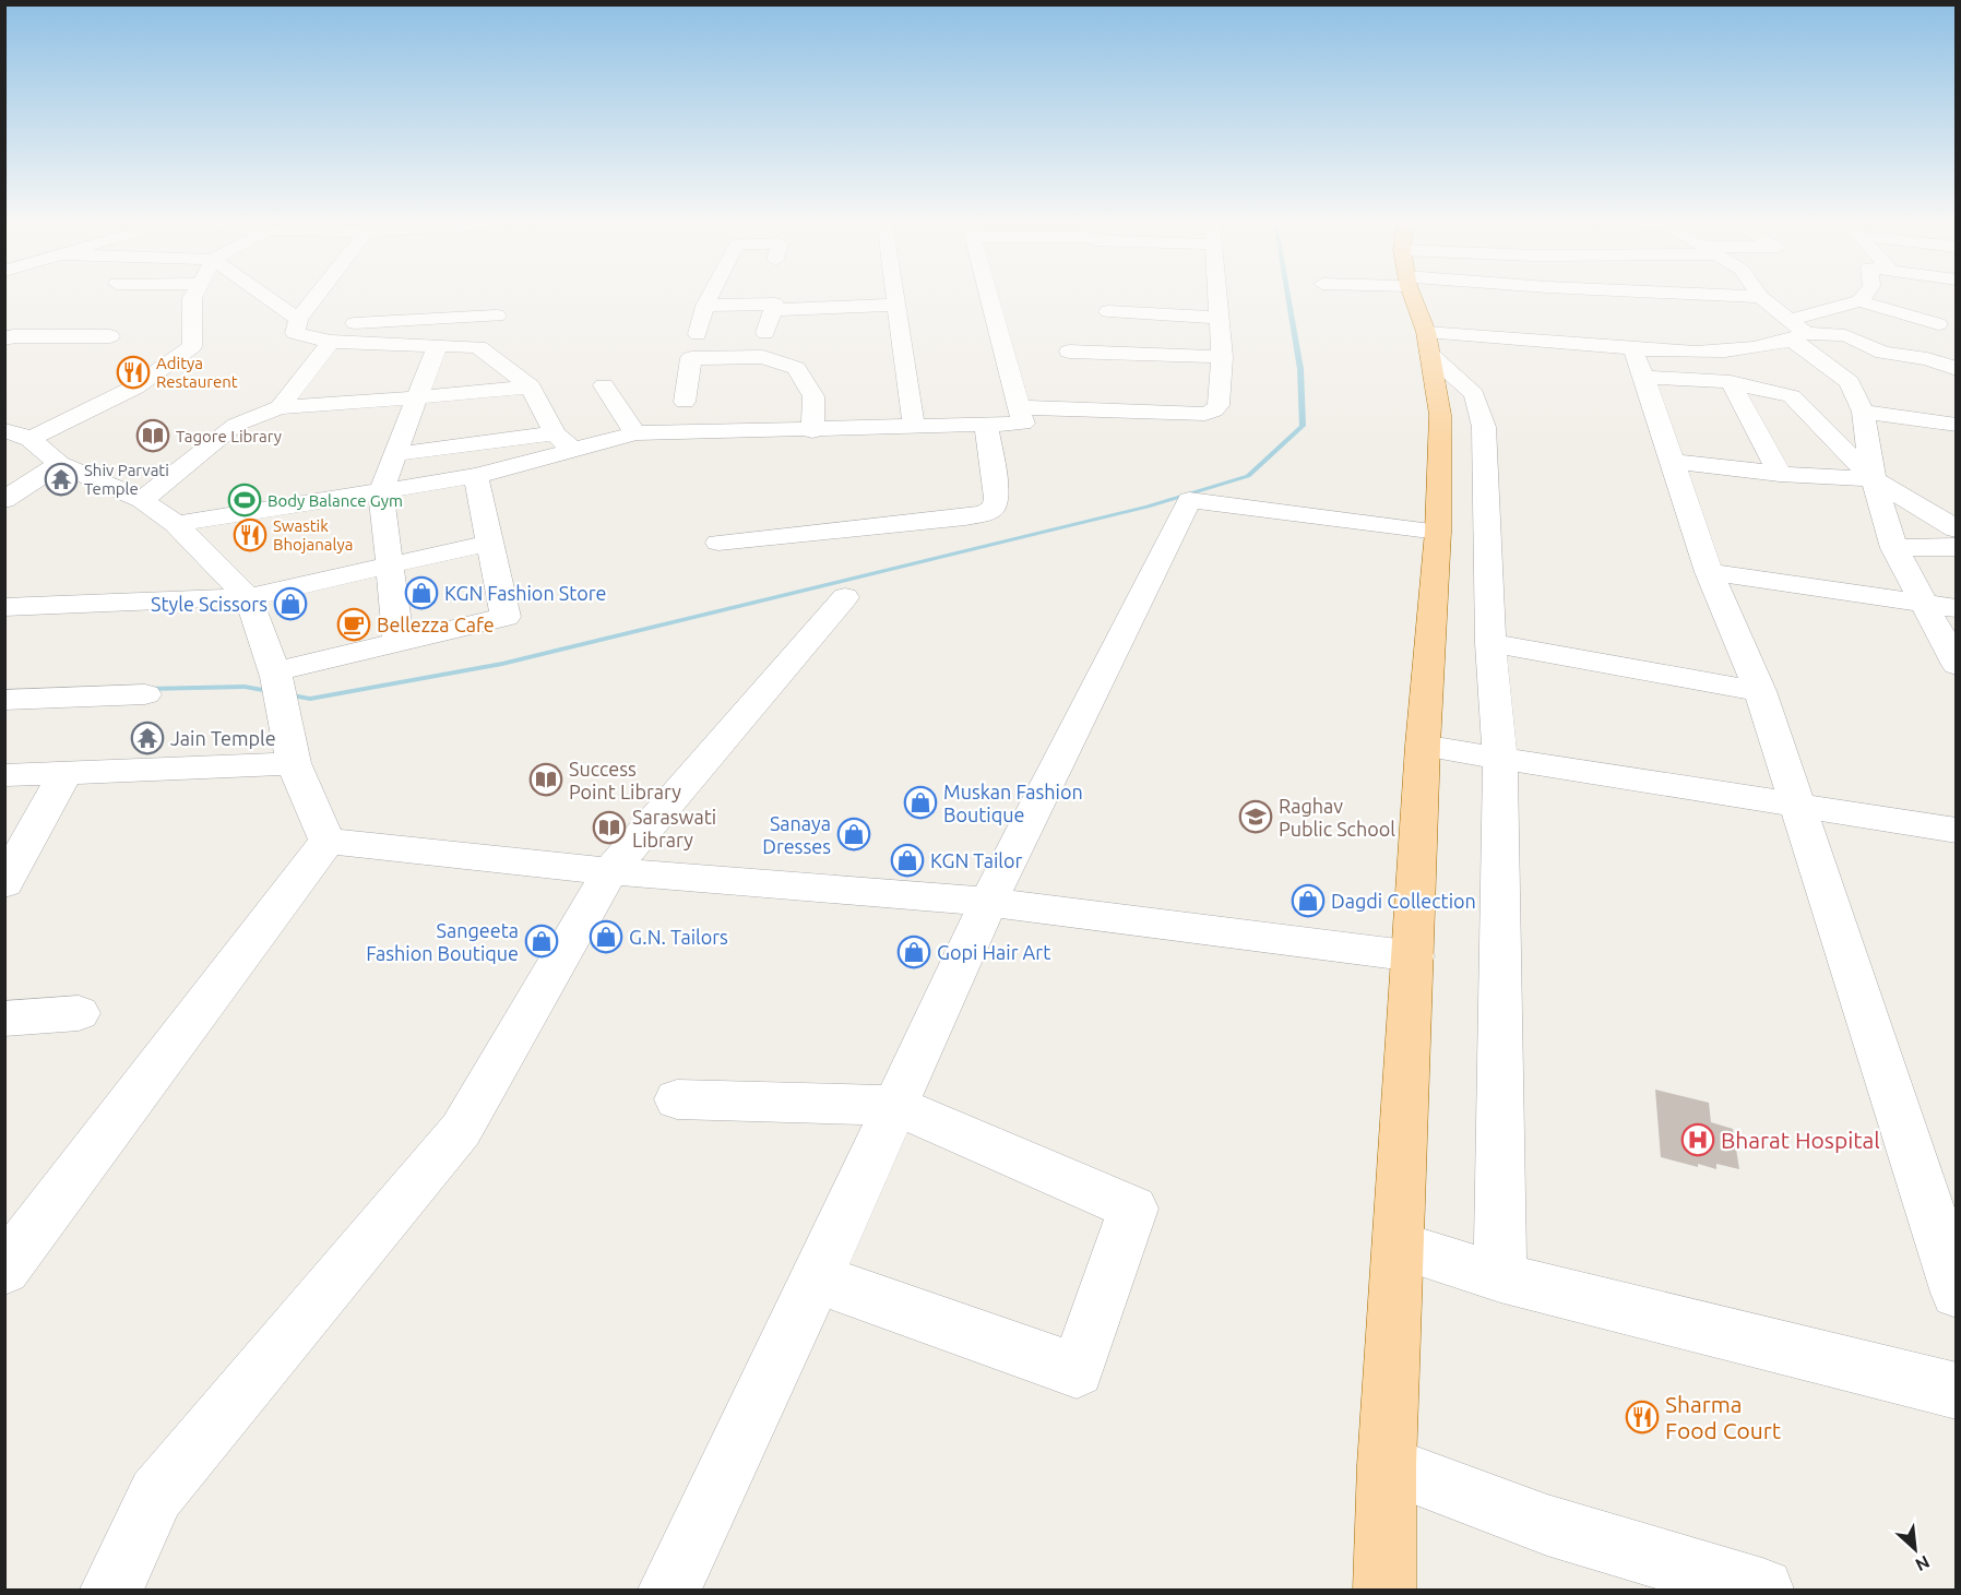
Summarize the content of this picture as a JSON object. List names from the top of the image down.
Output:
{
  "places": {
    "restaurant": ["Aditya Restaurent", "Swastik Bhojanalya", "Sharma Food Court"],
    "library": ["Tagore Library", "Success Point Library", "Saraswati Library"],
    "temple": ["Shiv Parvati Temple", "Jain Temple"],
    "sports": ["Body Balance Gym"],
    "shop": [
      "KGN Fashion Store",
      "Style Scissors",
      "Muskan Fashion Boutique",
      "Sanaya Dresses",
      "KGN Tailor",
      "Dagdi Collection",
      "G.N. Tailors",
      "Sangeeta Fashion Boutique",
      "Gopi Hair Art"
    ],
    "cafe": ["Bellezza Cafe"],
    "school or university": ["Raghav Public School"],
    "hospital": ["Bharat Hospital"]
  },
  "north": "bottom right"
}
